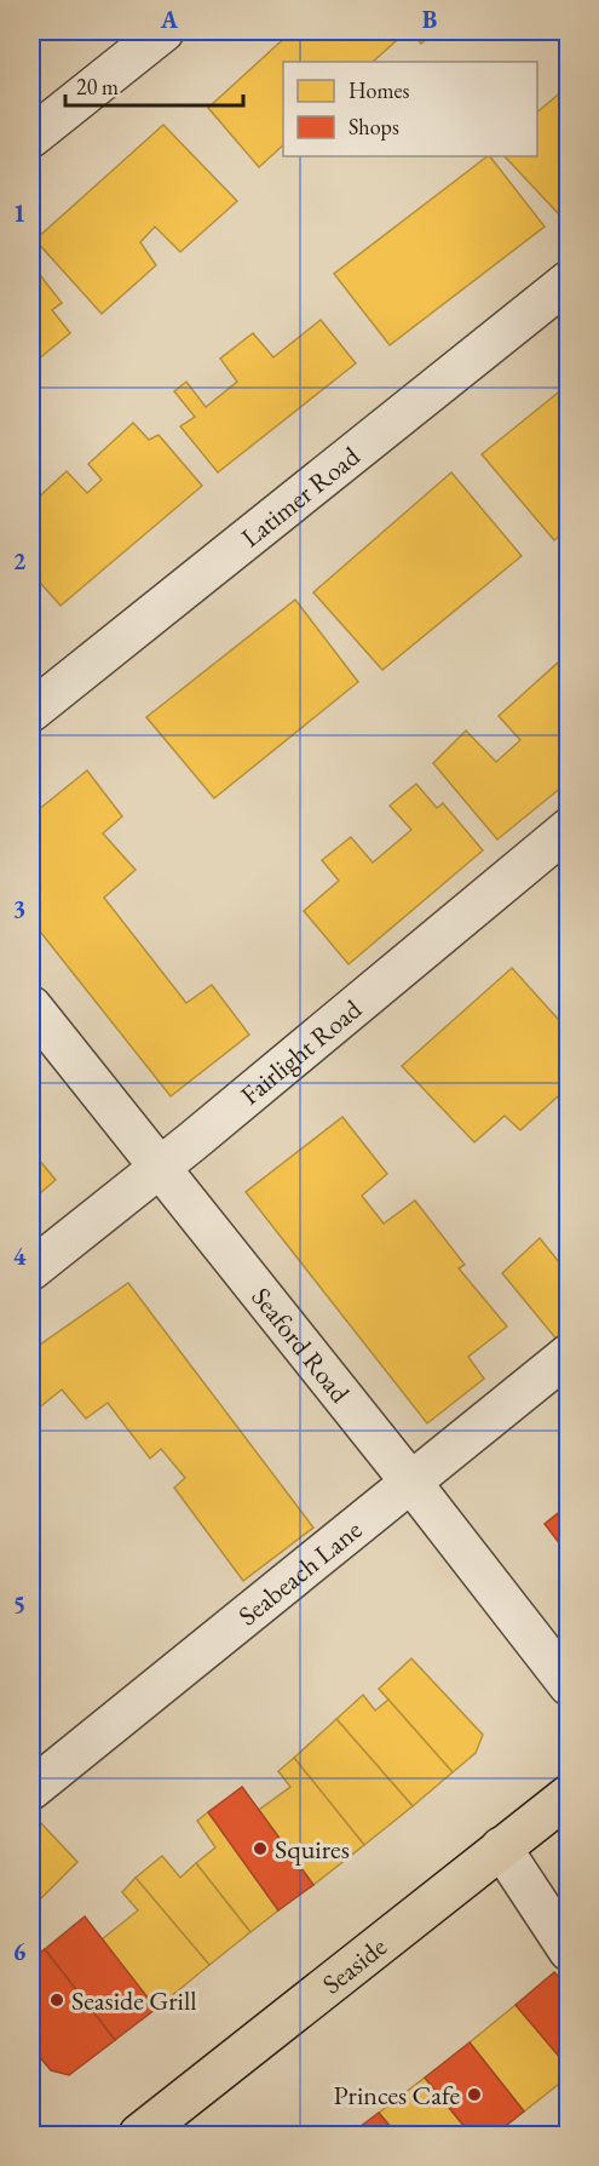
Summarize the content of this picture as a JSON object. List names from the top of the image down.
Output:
{
  "streets": {
    "main road": ["Seaside"],
    "street": [
      "Latimer Road",
      "Fairlight Road",
      "Seaford Road",
      "Seabeach Lane"
    ]
  },
  "crossings": [
    ["Fairlight Road", "Seaford Road"],
    ["Seaford Road", "Seabeach Lane"]
  ],
  "places": ["Squires", "Seaside Grill", "Princes Cafe"],
  "legend": ["Homes", "Shops"],
  "scale_bar": "20 m",
  "grid": {
    "columns": ["A", "B"],
    "rows": [
      "1",
      "2",
      "3",
      "4",
      "5",
      "6"
    ]
  }
}
